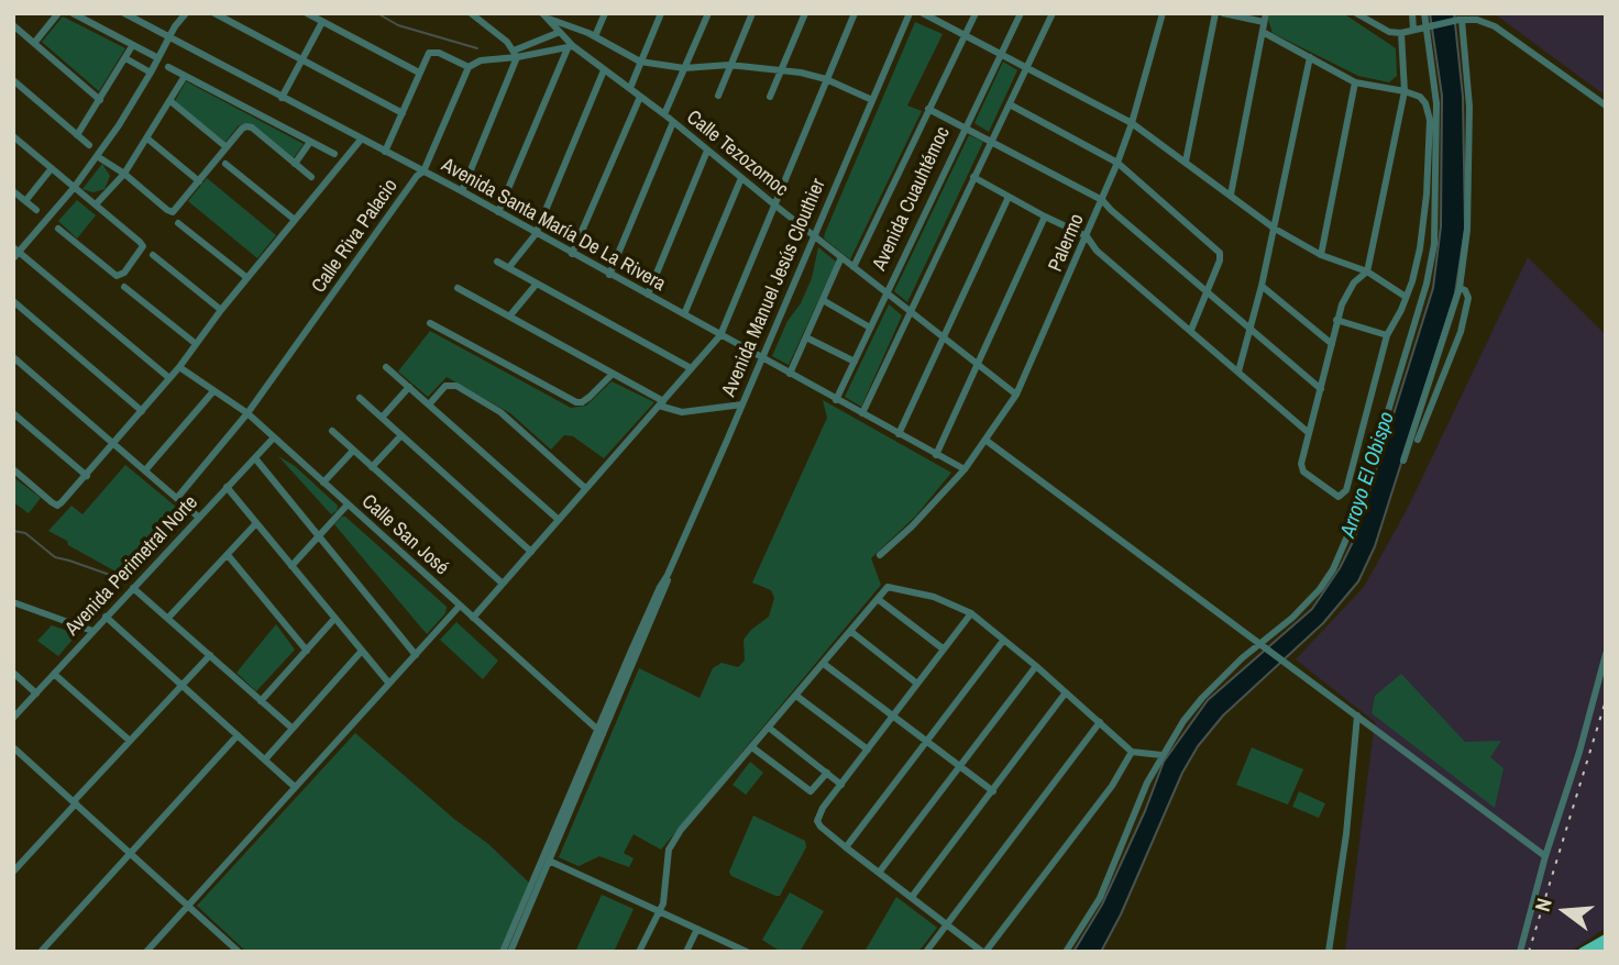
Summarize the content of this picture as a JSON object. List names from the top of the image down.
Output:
{
  "streets": {
    "street": [
      "Calle Tezozomoc",
      "Avenida Cuauhtémoc",
      "Avenida Santa María De La Rivera",
      "Calle Riva Palacio",
      "Palermo",
      "Avenida Manuel Jesús Clouthier",
      "Calle San José",
      "Avenida Perimetral Norte"
    ]
  },
  "crossings": [
    ["Calle Tezozomoc", "Avenida Cuauhtémoc"],
    ["Calle Tezozomoc", "Palermo"],
    ["Calle Tezozomoc", "Avenida Manuel Jesús Clouthier"],
    ["Avenida Cuauhtémoc", "Avenida Santa María De La Rivera"],
    ["Avenida Santa María De La Rivera", "Calle Riva Palacio"],
    ["Avenida Santa María De La Rivera", "Palermo"],
    ["Avenida Santa María De La Rivera", "Avenida Manuel Jesús Clouthier"],
    ["Calle Riva Palacio", "Calle San José"],
    ["Avenida Manuel Jesús Clouthier", "Calle San José"],
    ["Calle San José", "Avenida Perimetral Norte"]
  ],
  "water": ["Arroyo El Obispo"],
  "north": "left"
}
